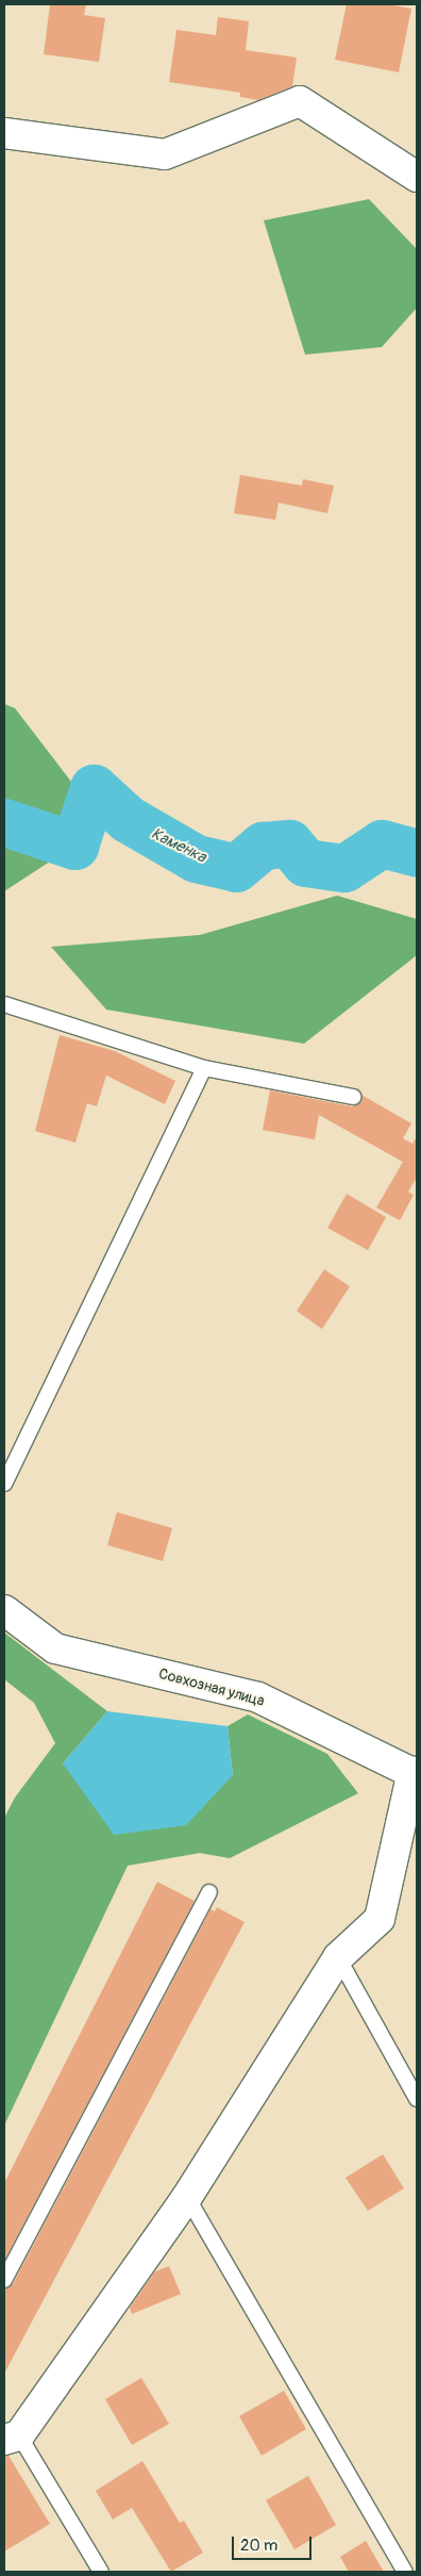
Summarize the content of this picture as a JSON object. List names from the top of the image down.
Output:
{
  "streets": {
    "street": ["Совхозная улица"]
  },
  "water": ["Каменка"],
  "scale_bar": "20 m"
}
